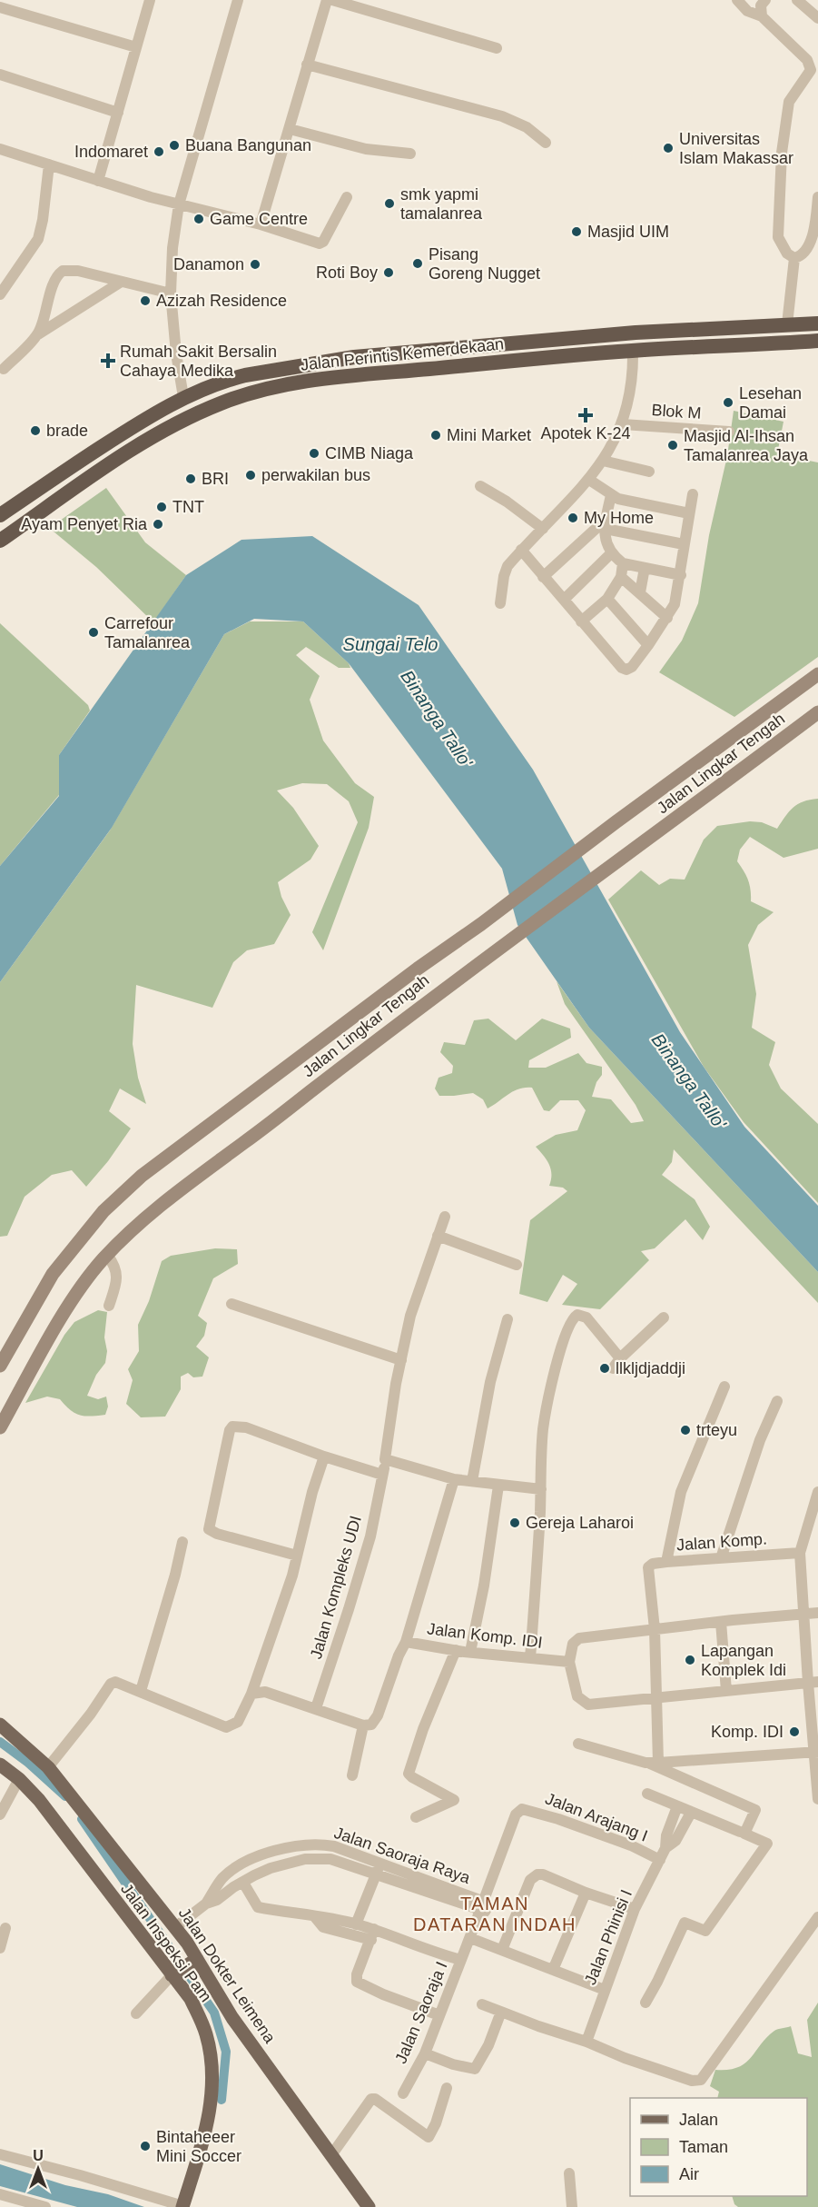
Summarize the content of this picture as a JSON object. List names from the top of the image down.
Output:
{
  "streets": {
    "highway": ["Jalan Perintis Kemerdekaan"],
    "main road": ["Jalan Lingkar Tengah", "Jalan Inspeksi Pam", "Jalan Dokter Leimena"],
    "street": [
      "Blok M",
      "Jalan Komp.",
      "Jalan Kompleks UDI",
      "Jalan Komp. IDI",
      "Jalan Arajang I",
      "Jalan Saoraja Raya",
      "Jalan Phinisi I",
      "Jalan Saoraja I"
    ]
  },
  "crossings": [
    ["Jalan Arajang I", "Jalan Phinisi I"],
    ["Jalan Arajang I", "Jalan Saoraja I"],
    ["Jalan Saoraja Raya", "Jalan Dokter Leimena"],
    ["Jalan Saoraja Raya", "Jalan Saoraja I"]
  ],
  "districts": ["TAMAN DATARAN INDAH"],
  "water": ["Sungai Telo", "Binanga Tallo'"],
  "places": {
    "other": [
      "Buana Bangunan",
      "Universitas Islam Makassar",
      "Indomaret",
      "smk yapmi tamalanrea",
      "Game Centre",
      "Masjid UIM",
      "Pisang Goreng Nugget",
      "Danamon",
      "Roti Boy",
      "Azizah Residence",
      "Lesehan Damai",
      "brade",
      "Mini Market",
      "Masjid Al-Ihsan Tamalanrea Jaya",
      "CIMB Niaga",
      "perwakilan bus",
      "BRI",
      "TNT",
      "My Home",
      "Ayam Penyet Ria",
      "Carrefour Tamalanrea",
      "llkljdjaddji",
      "trteyu",
      "Gereja Laharoi",
      "Lapangan Komplek Idi",
      "Komp. IDI",
      "Bintaheeer Mini Soccer"
    ],
    "health": ["Rumah Sakit Bersalin Cahaya Medika", "Apotek K-24"]
  },
  "legend": ["Jalan", "Taman", "Air"],
  "north": "top"
}
